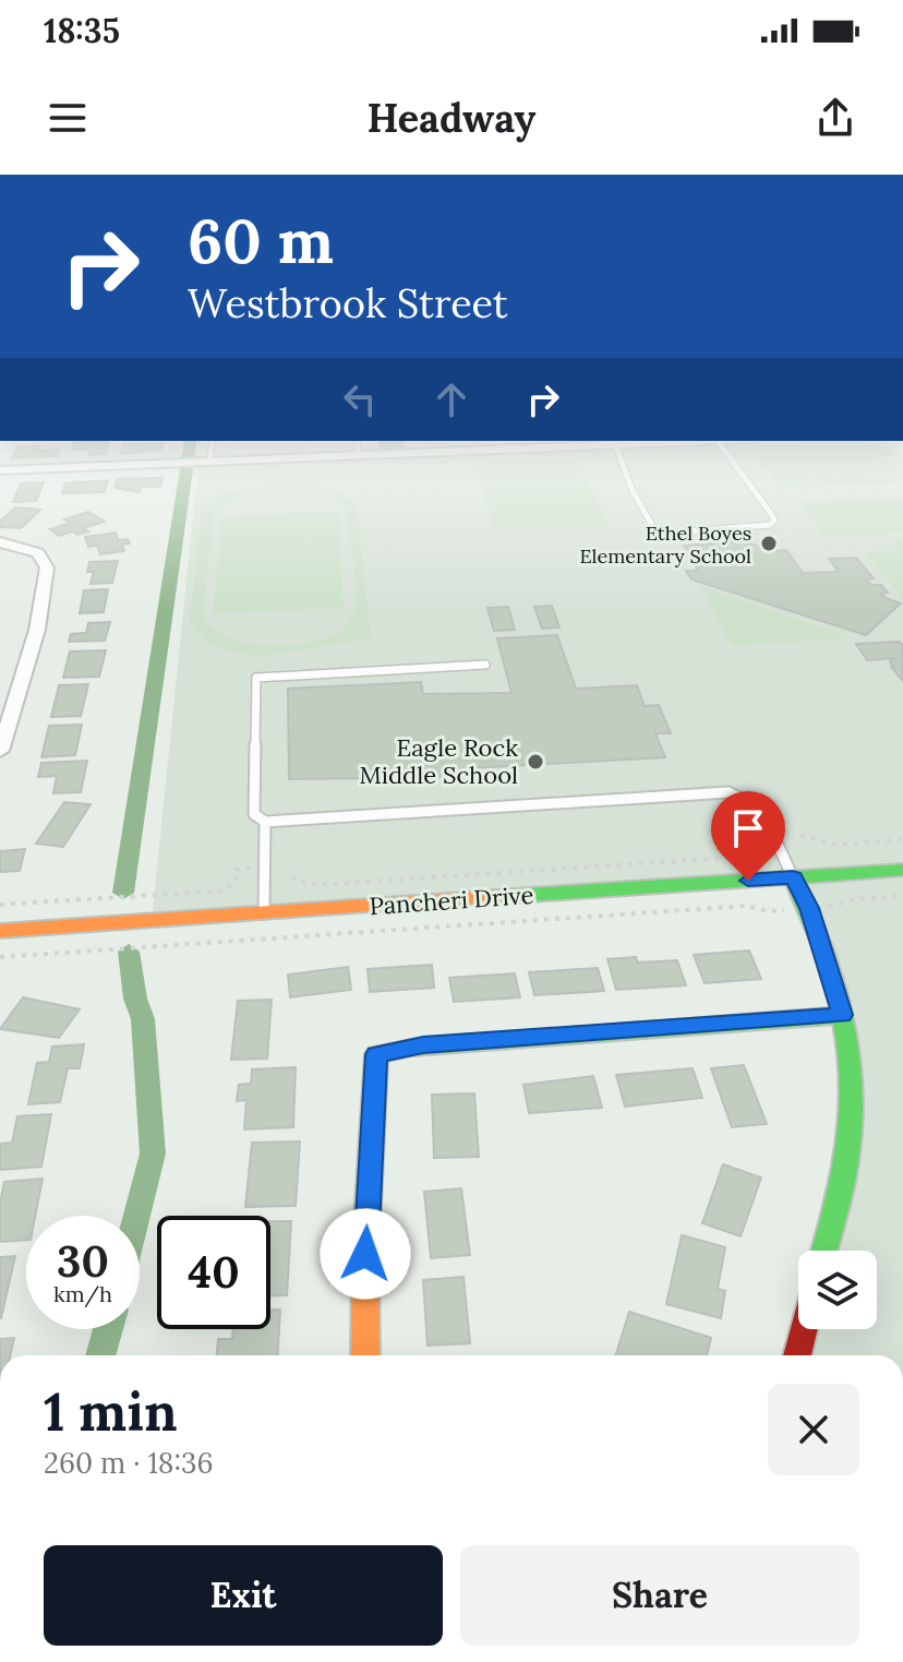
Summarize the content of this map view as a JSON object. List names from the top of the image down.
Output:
{
  "streets": {
    "street": ["Pancheri Drive"]
  },
  "places": ["Ethel Boyes Elementary School", "Eagle Rock Middle School"],
  "page": {
    "status": "18:35",
    "header": "Headway",
    "turn": ["60 m", "Westbrook Street"],
    "speed": "30 km/h",
    "limit": "40",
    "heading": ["1 min", "260 m · 18:36"],
    "buttons": ["Exit", "Share"]
  }
}
